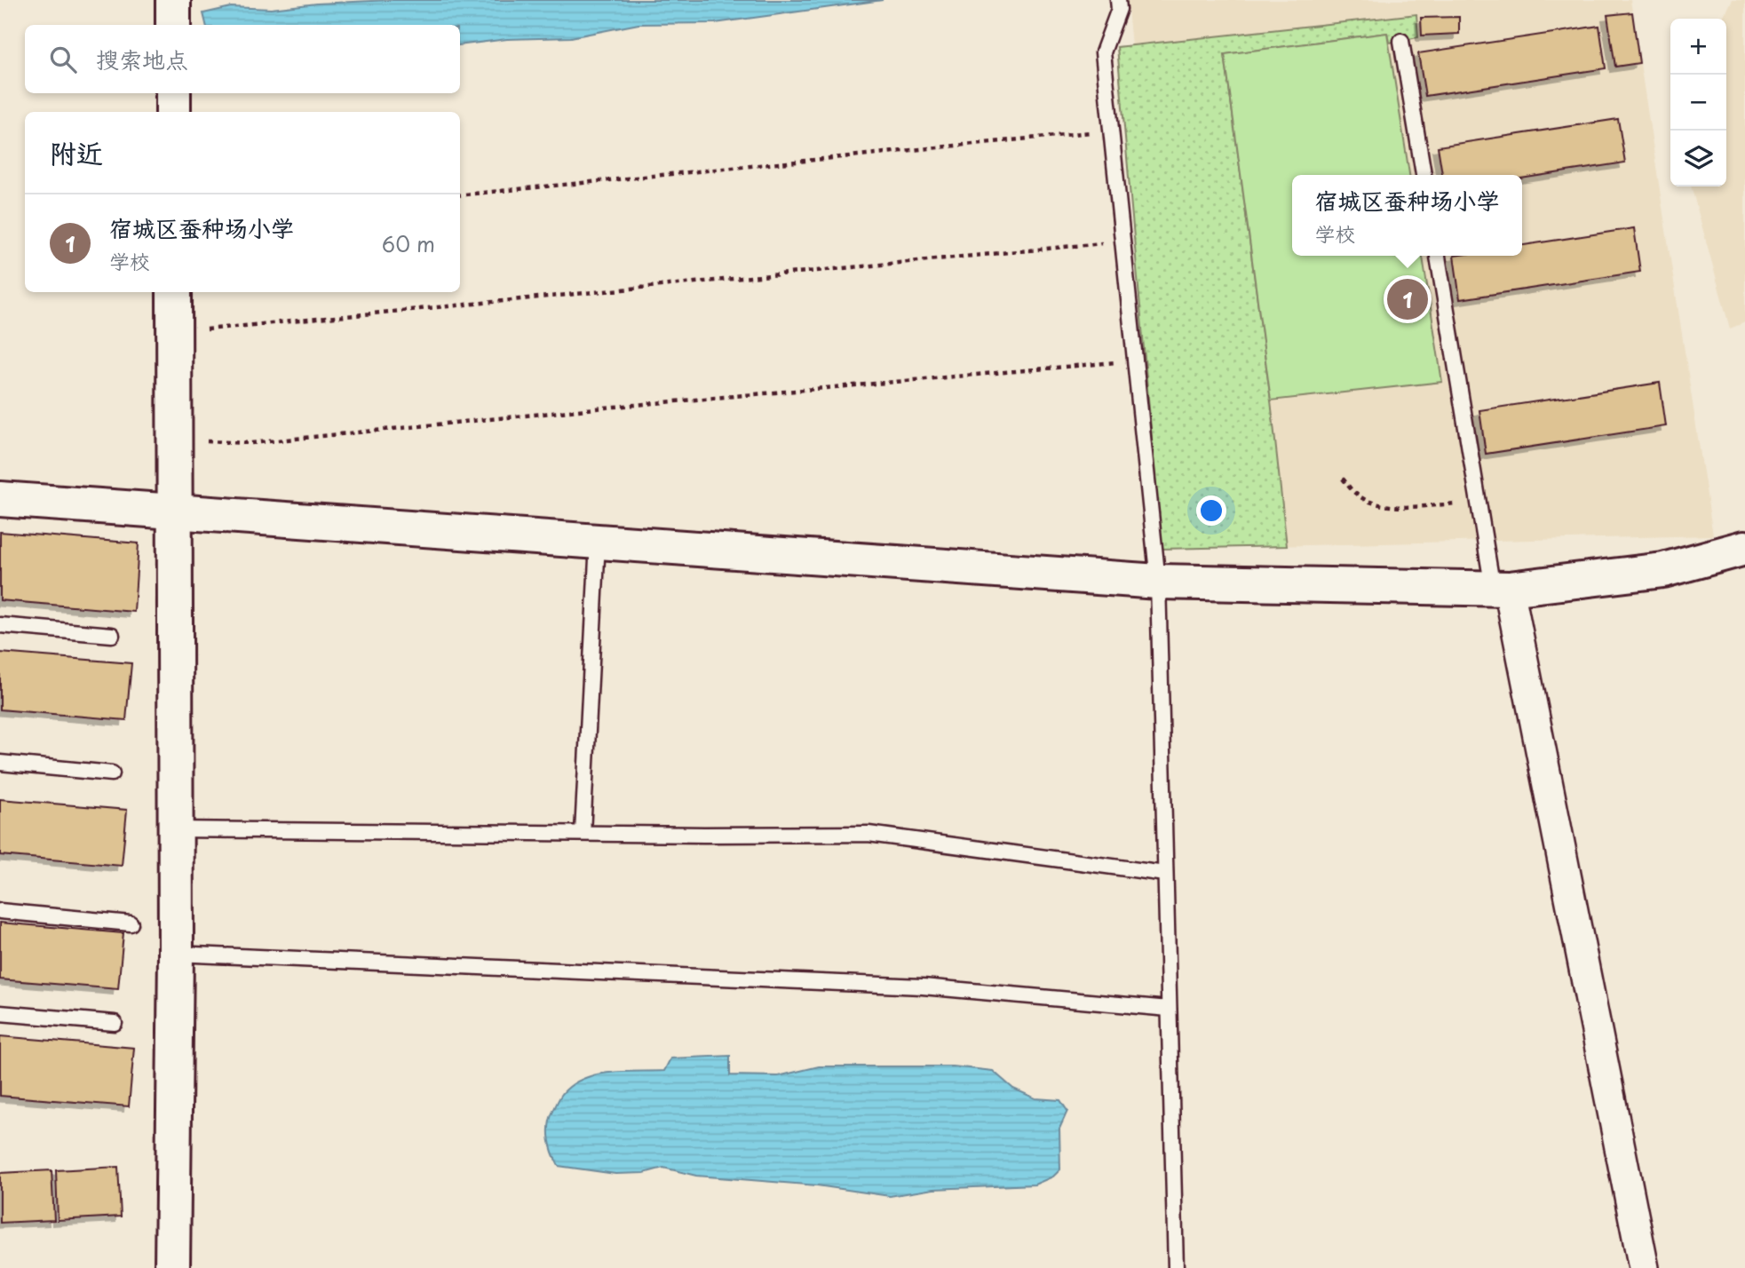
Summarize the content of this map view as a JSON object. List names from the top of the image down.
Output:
{
  "page": {
    "map_buttons": ["+", "−"],
    "search": "搜索地点",
    "heading": "附近",
    "popup": ["宿城区蚕种场小学", "学校"],
    "list": [
      {
        "mark": "1",
        "name": "宿城区蚕种场小学",
        "note": "学校",
        "value": "60 m"
      }
    ],
    "pins": "1"
  }
}
